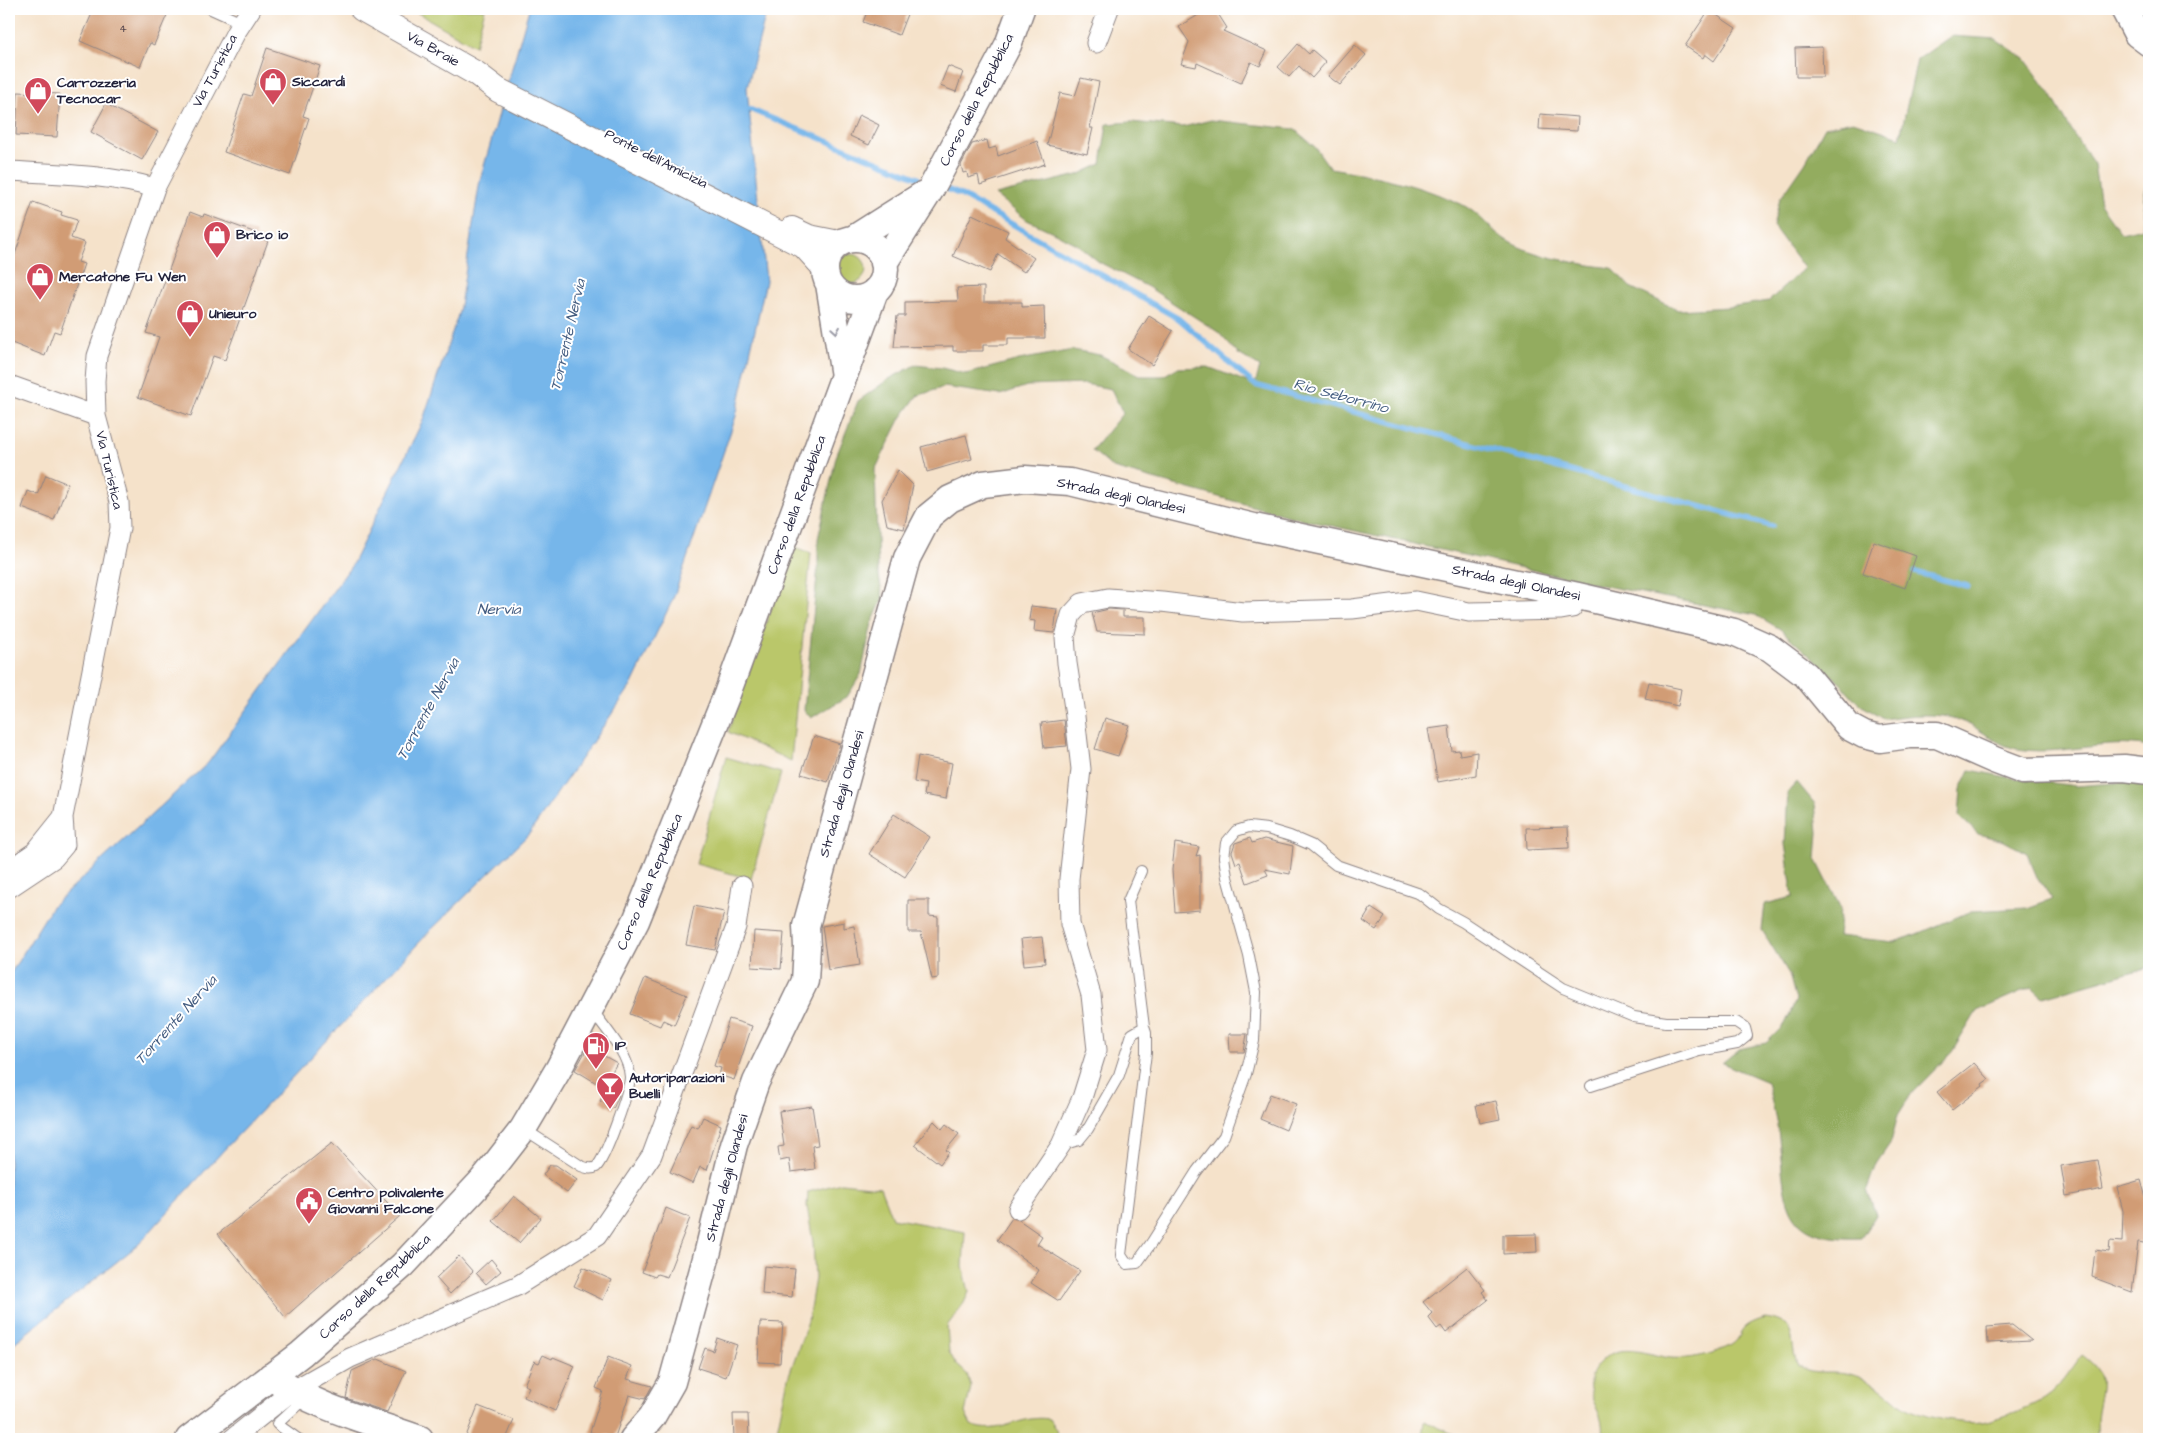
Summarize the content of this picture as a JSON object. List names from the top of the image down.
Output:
{
  "streets": {
    "main road": ["Corso della Repubblica", "Strada degli Olandesi"],
    "street": ["Via Braie", "Via Turistica", "Ponte dell'Amicizia"]
  },
  "crossings": [
    ["Via Braie", "Ponte dell'Amicizia"]
  ],
  "water": ["Torrente Nervia", "Rio Seborrino", "Nervia"],
  "places": {
    "shop": [
      "Siccardi",
      "Carrozzeria Tecnocar",
      "Brico io",
      "Mercatone Fu Wen",
      "Unieuro"
    ],
    "fuel station": ["IP"],
    "bar": ["Autoriparazioni Buelli"],
    "public building": ["Centro polivalente Giovanni Falcone"]
  },
  "house_numbers": ["4"]
}
